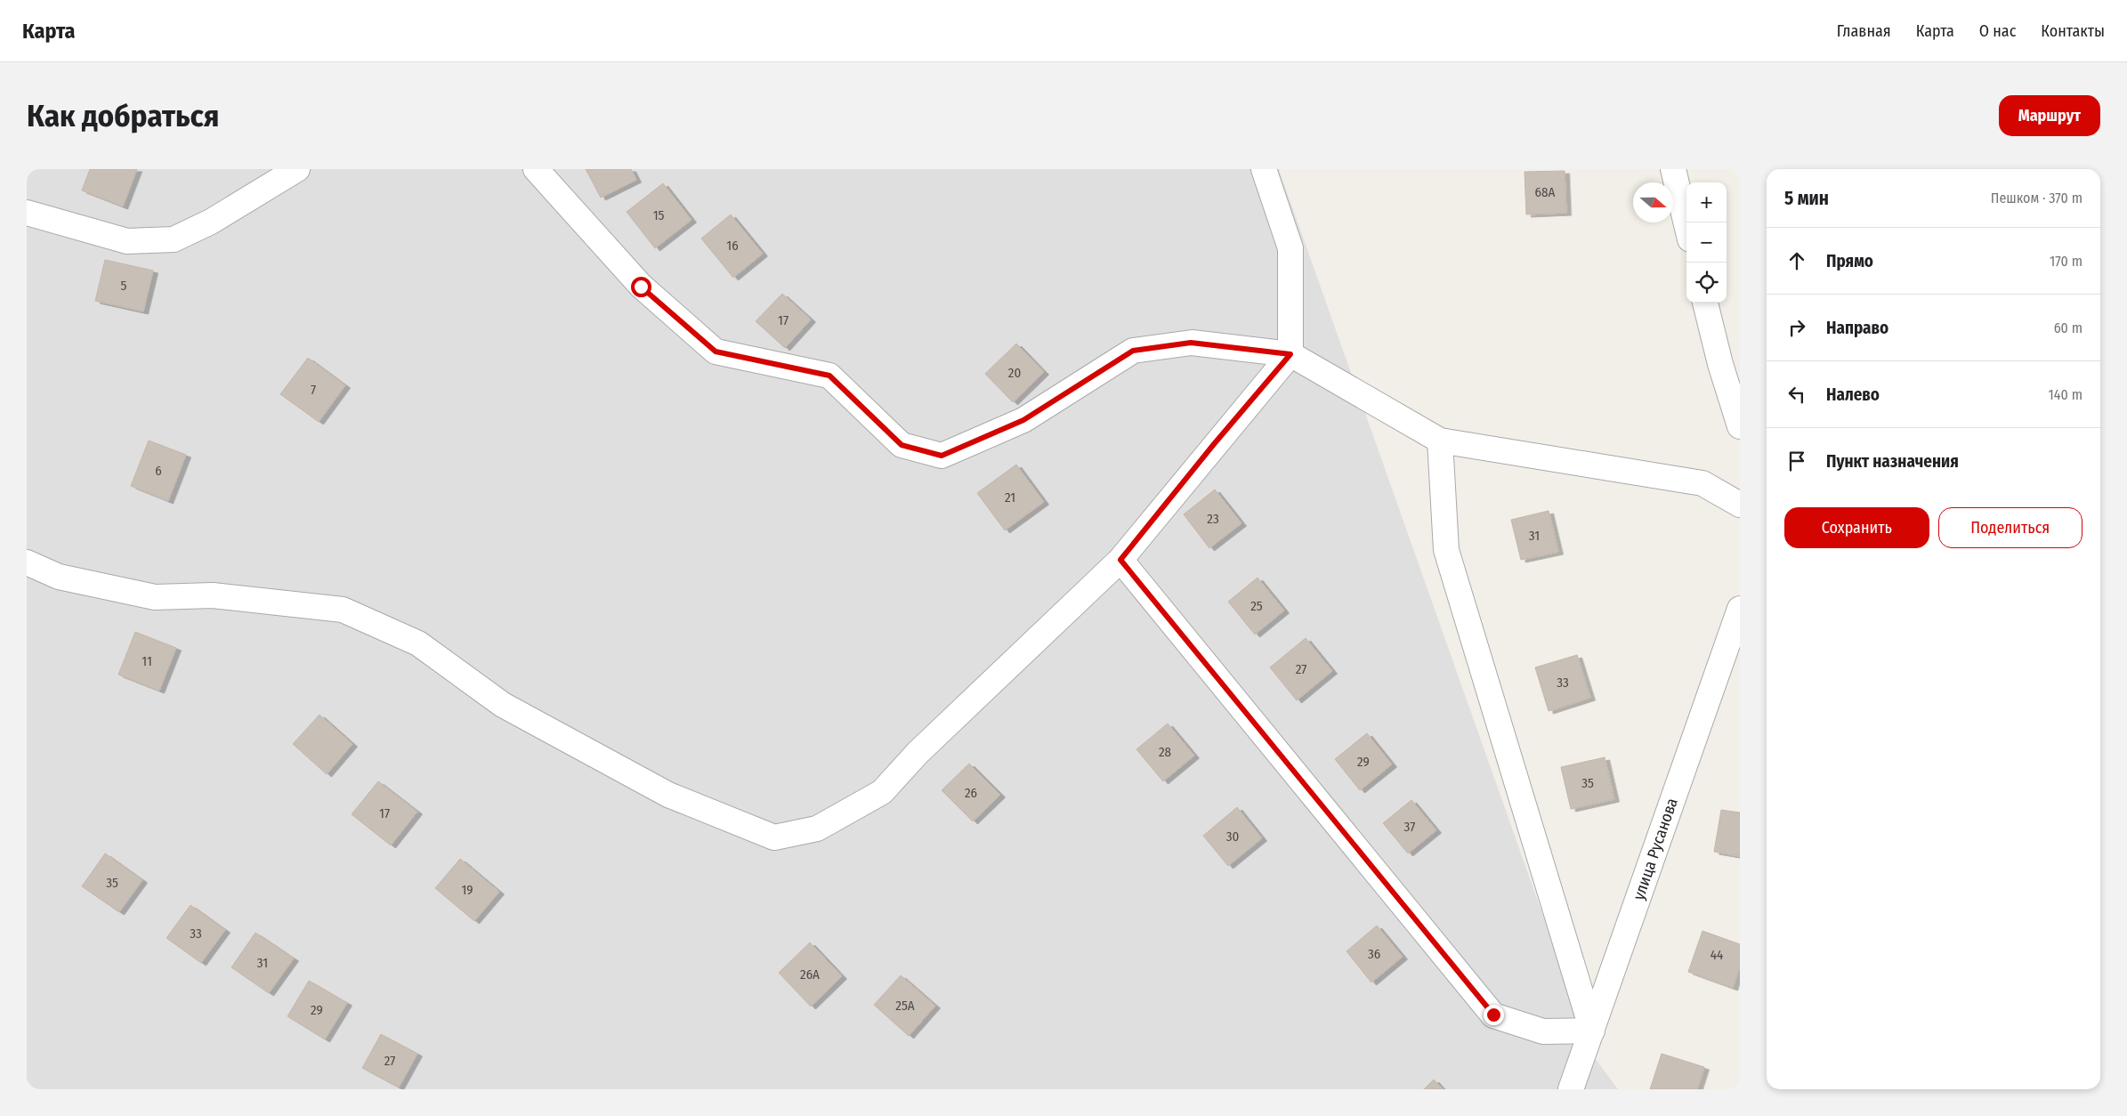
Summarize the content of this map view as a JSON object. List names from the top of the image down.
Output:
{
  "streets": {
    "street": ["улица Русанова"]
  },
  "house_numbers": [
    "68А",
    "15",
    "16",
    "5",
    "17",
    "20",
    "7",
    "6",
    "21",
    "23",
    "31",
    "25",
    "11",
    "27",
    "33",
    "28",
    "29",
    "35",
    "26",
    "17",
    "37",
    "30",
    "35",
    "19",
    "33",
    "36",
    "44",
    "31",
    "26А",
    "25А",
    "29",
    "27"
  ],
  "north": "right",
  "page": {
    "header": "Карта",
    "nav": [
      "Главная",
      "Карта",
      "О нас",
      "Контакты"
    ],
    "buttons": [
      "Маршрут",
      ["Сохранить", "Поделиться"]
    ],
    "title": "Как добраться",
    "heading": ["5 мин", "Пешком · 370 m"],
    "map_buttons": ["+", "−"],
    "list": [
      ["Прямо", "170 m"],
      ["Направо", "60 m"],
      ["Налево", "140 m"],
      "Пункт назначения"
    ]
  }
}
